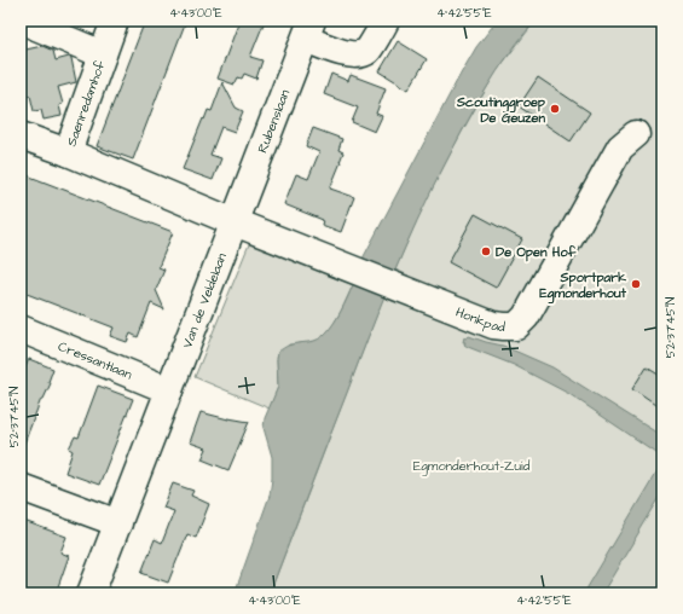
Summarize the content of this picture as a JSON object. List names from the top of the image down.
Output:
{
  "streets": {
    "street": [
      "Saenredamhof",
      "Rubenslaan",
      "Van de Veldelaan",
      "Honkpad",
      "Cressantlaan"
    ]
  },
  "crossings": [
    ["Rubenslaan", "Van de Veldelaan"],
    ["Rubenslaan", "Honkpad"],
    ["Van de Veldelaan", "Honkpad"],
    ["Van de Veldelaan", "Cressantlaan"]
  ],
  "parks": ["Egmonderhout-Zuid"],
  "places": ["Scoutinggroep De Geuzen", "De Open Hof", "Sportpark Egmonderhout"],
  "coordinates": ["4°43'00\"E", "4°42'55\"E", "52°37'45\"N"]
}
